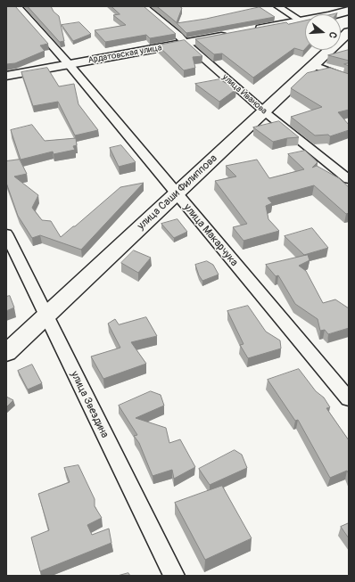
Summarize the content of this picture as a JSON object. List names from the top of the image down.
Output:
{
  "streets": {
    "highway": ["Ардатовская улица", "улица Саши Филиппова"],
    "street": ["улица Иванова", "улица Макарчука", "улица Звездина"]
  },
  "crossings": [
    ["Ардатовская улица", "улица Иванова"],
    ["Ардатовская улица", "улица Макарчука"],
    ["улица Иванова", "улица Саши Филиппова"],
    ["улица Саши Филиппова", "улица Макарчука"],
    ["улица Саши Филиппова", "улица Звездина"]
  ],
  "north": "right"
}
